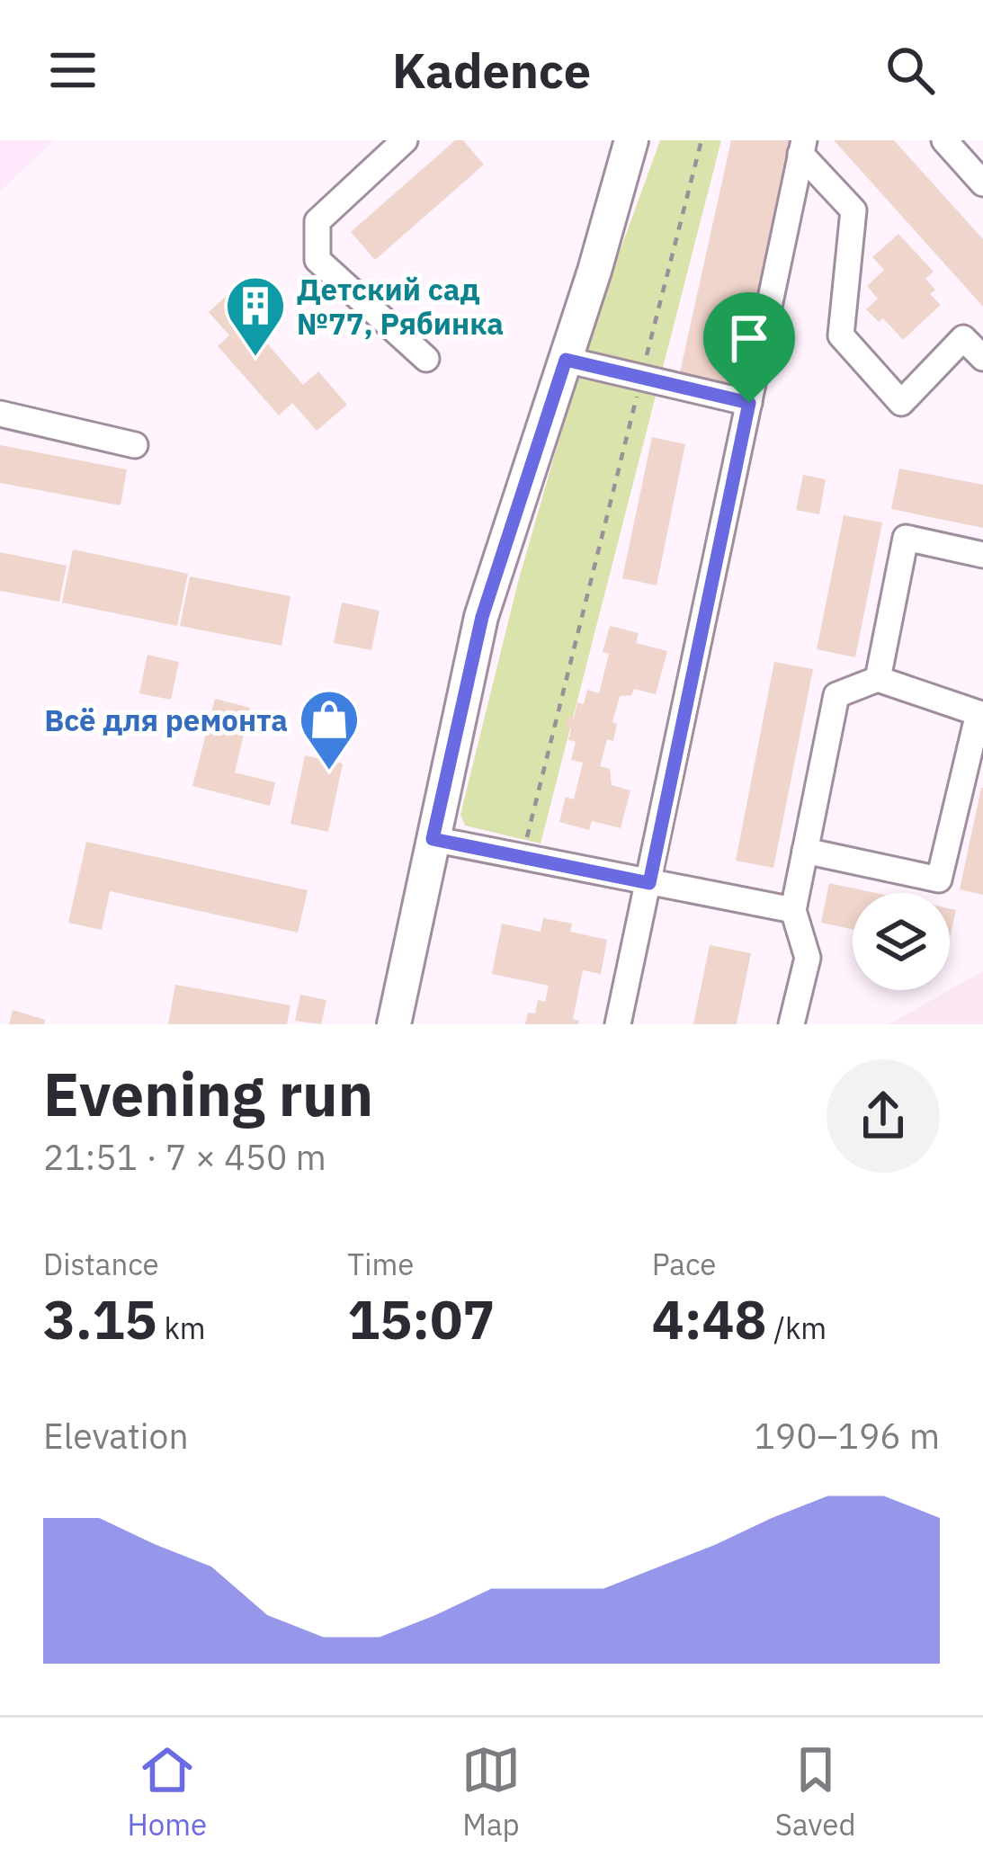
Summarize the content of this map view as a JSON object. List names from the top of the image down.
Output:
{
  "places": {
    "building": ["Детский сад №77, Рябинка"],
    "shop": ["Всё для ремонта"]
  },
  "page": {
    "header": "Kadence",
    "heading": ["Evening run", "21:51 · 7 × 450 m"],
    "stats": [
      ["Distance", "3.15 km"],
      ["Time", "15:07"],
      ["Pace", "4:48 /km"]
    ],
    "chart": ["Elevation", "190–196 m"],
    "tabs": ["Home", "Map", "Saved"]
  }
}
